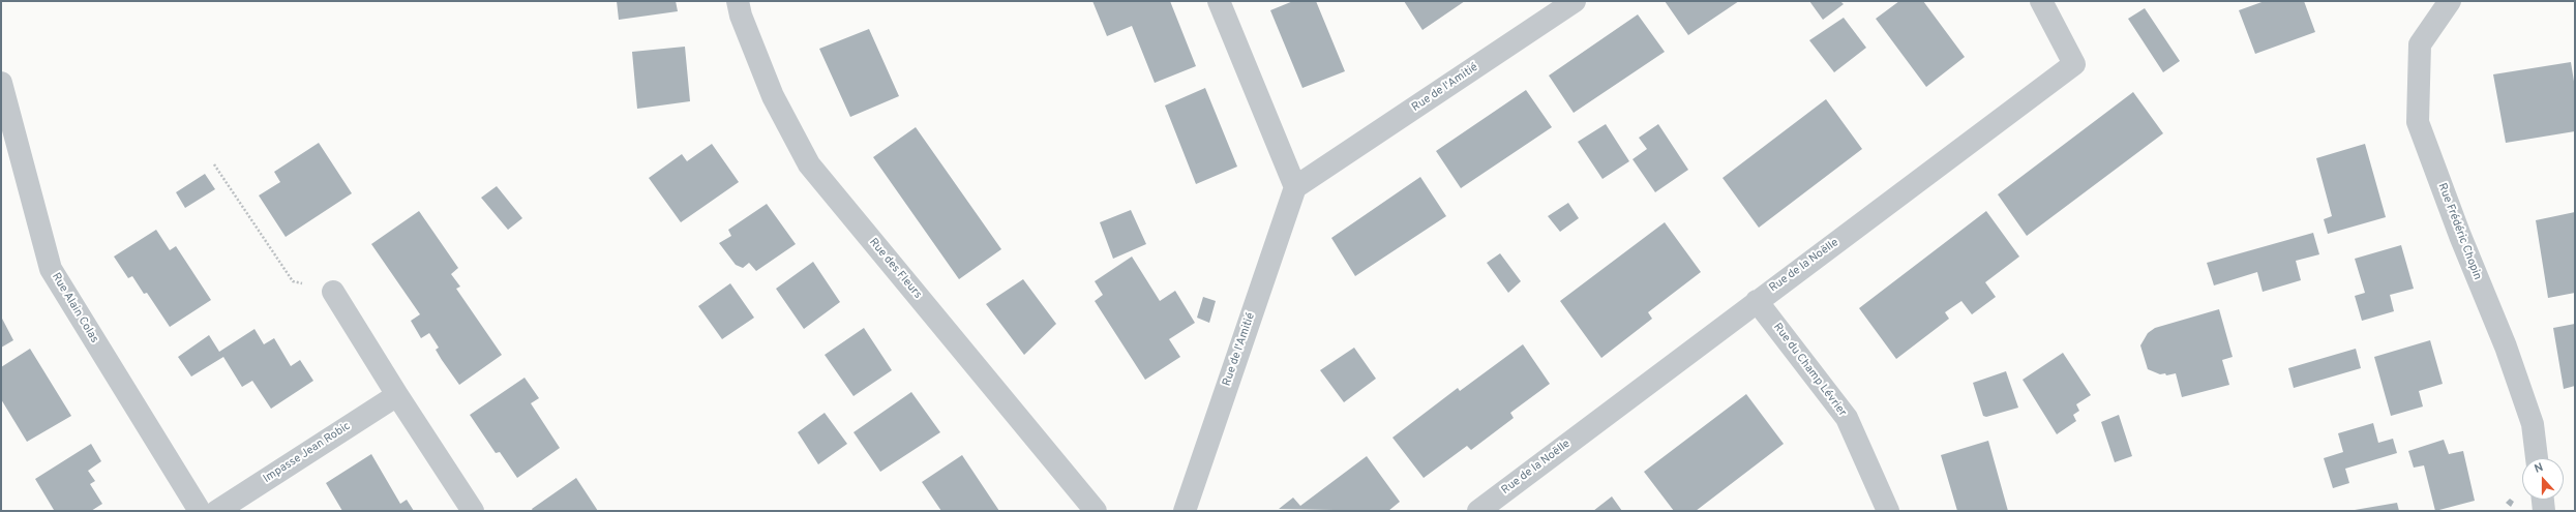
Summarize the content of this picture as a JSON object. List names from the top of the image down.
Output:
{
  "streets": {
    "street": [
      "Rue de l'Amitié",
      "Rue Frédéric Chopin",
      "Rue de la Noëlle",
      "Rue des Fleurs",
      "Rue Alain Colas",
      "Rue du Champ Lévrier",
      "Impasse Jean Robic"
    ]
  },
  "crossings": [
    ["Rue de la Noëlle", "Rue du Champ Lévrier"]
  ],
  "north": "top"
}
